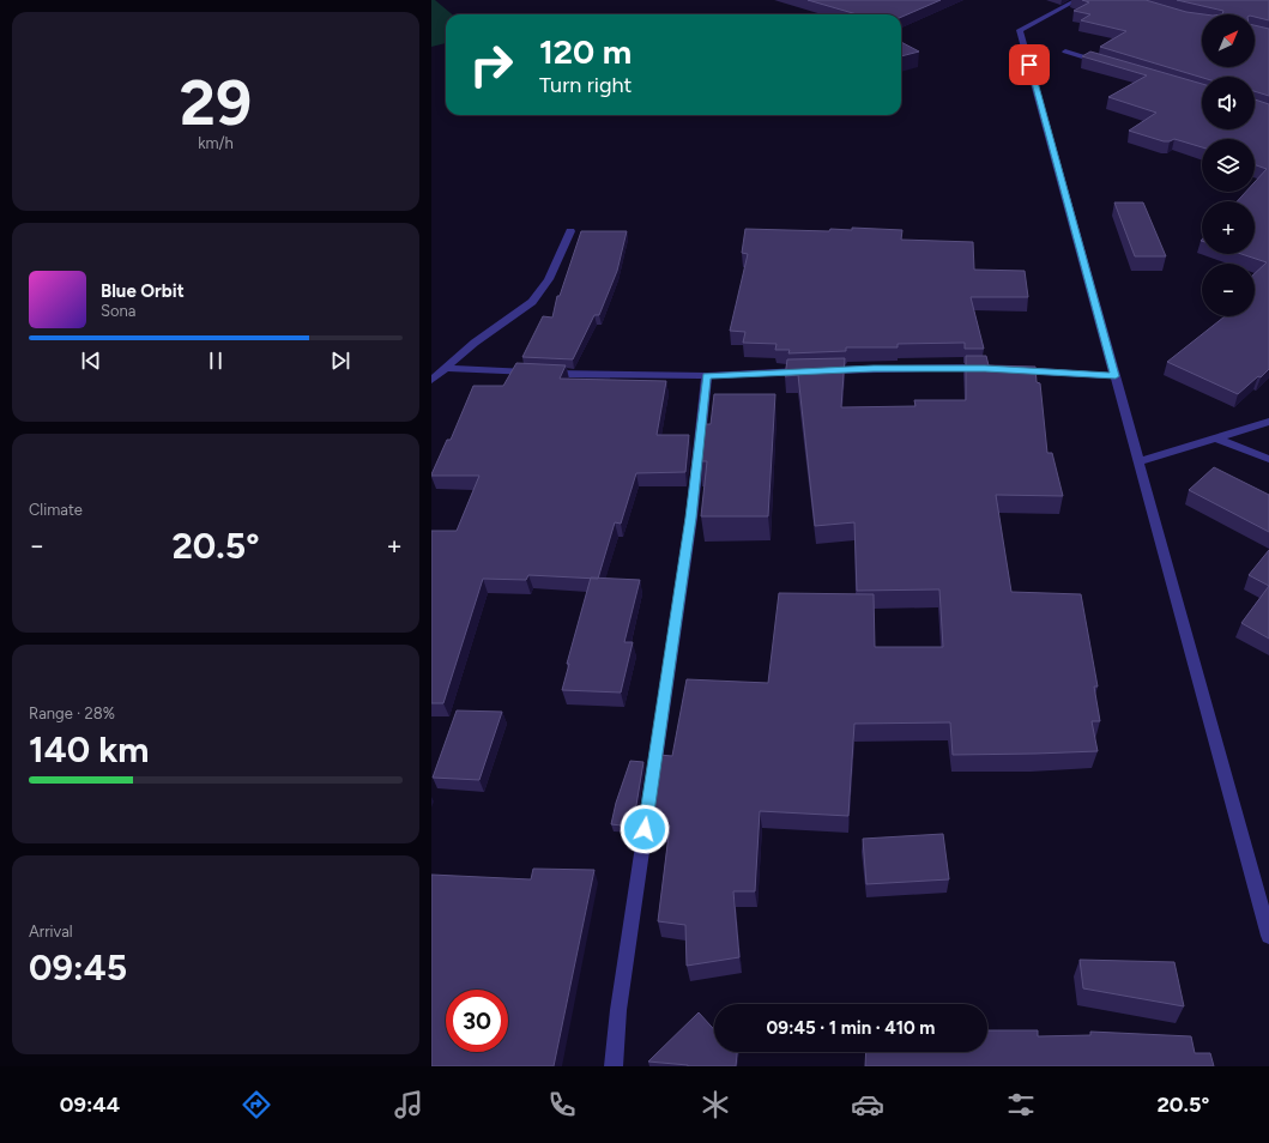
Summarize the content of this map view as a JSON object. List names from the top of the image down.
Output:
{
  "north": "top right",
  "page": {
    "tile": [
      ["29", "km/h"],
      "Climate",
      ["Range · 28%", "140 km"],
      ["Arrival", "09:45"]
    ],
    "map_buttons": ["+", "−"],
    "turn": ["120 m", "Turn right"],
    "song": ["Blue Orbit", "Sona"],
    "heat": ["−", "20.5°", "+"],
    "limit": "30",
    "trip": "09:45 · 1 min · 410 m",
    "tabs": ["09:44", "20.5°"]
  }
}
